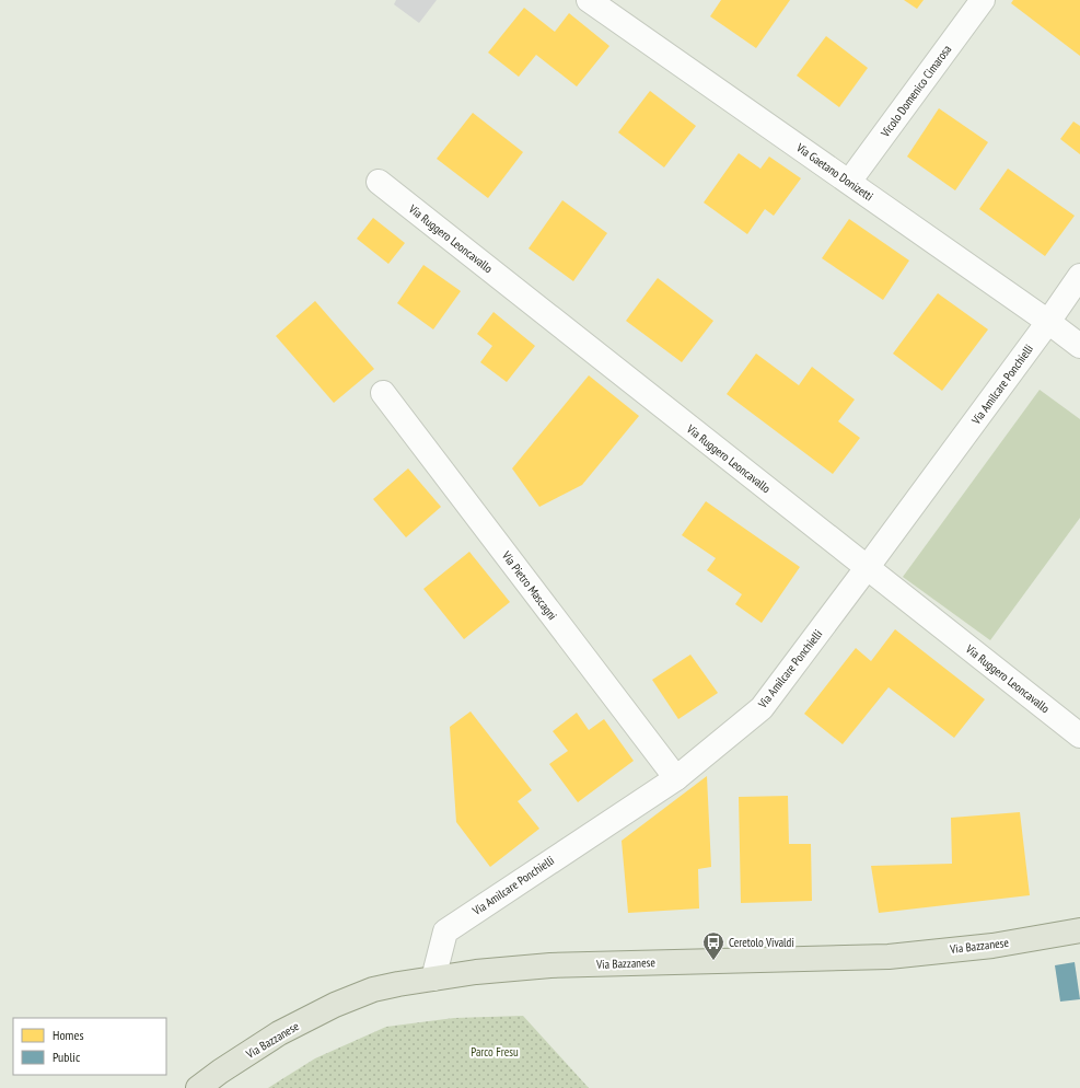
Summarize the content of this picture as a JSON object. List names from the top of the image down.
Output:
{
  "streets": {
    "main road": ["Via Bazzanese"],
    "street": [
      "Vicolo Domenico Cimarosa",
      "Via Gaetano Donizetti",
      "Via Ruggero Leoncavallo",
      "Via Amilcare Ponchielli",
      "Via Pietro Mascagni"
    ]
  },
  "crossings": [
    ["Vicolo Domenico Cimarosa", "Via Gaetano Donizetti"],
    ["Via Gaetano Donizetti", "Via Amilcare Ponchielli"],
    ["Via Ruggero Leoncavallo", "Via Amilcare Ponchielli"],
    ["Via Amilcare Ponchielli", "Via Pietro Mascagni"],
    ["Via Amilcare Ponchielli", "Via Bazzanese"]
  ],
  "parks": ["Parco Fresu"],
  "places": {
    "bus stop": ["Ceretolo Vivaldi"]
  },
  "legend": ["Homes", "Public"]
}
